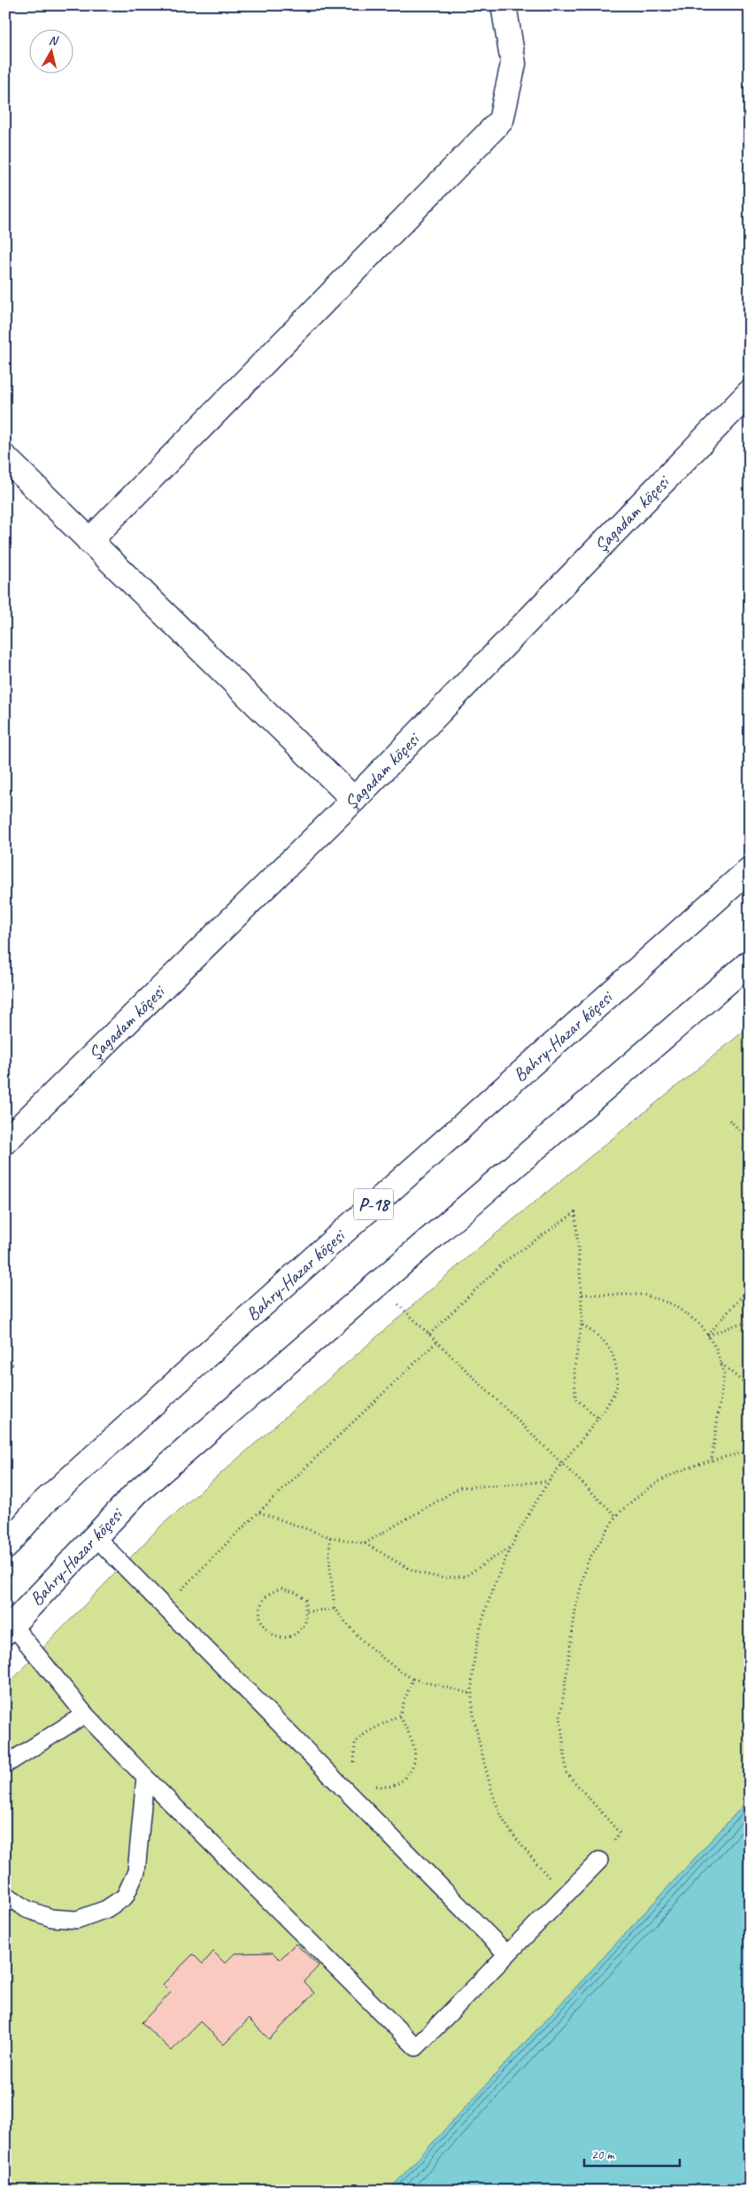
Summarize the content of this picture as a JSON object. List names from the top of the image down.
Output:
{
  "streets": {
    "main road": ["Şagadam köçesi", "Bahry-Hazar köçesi", "P-18"]
  },
  "scale_bar": "20 m",
  "north": "top"
}
